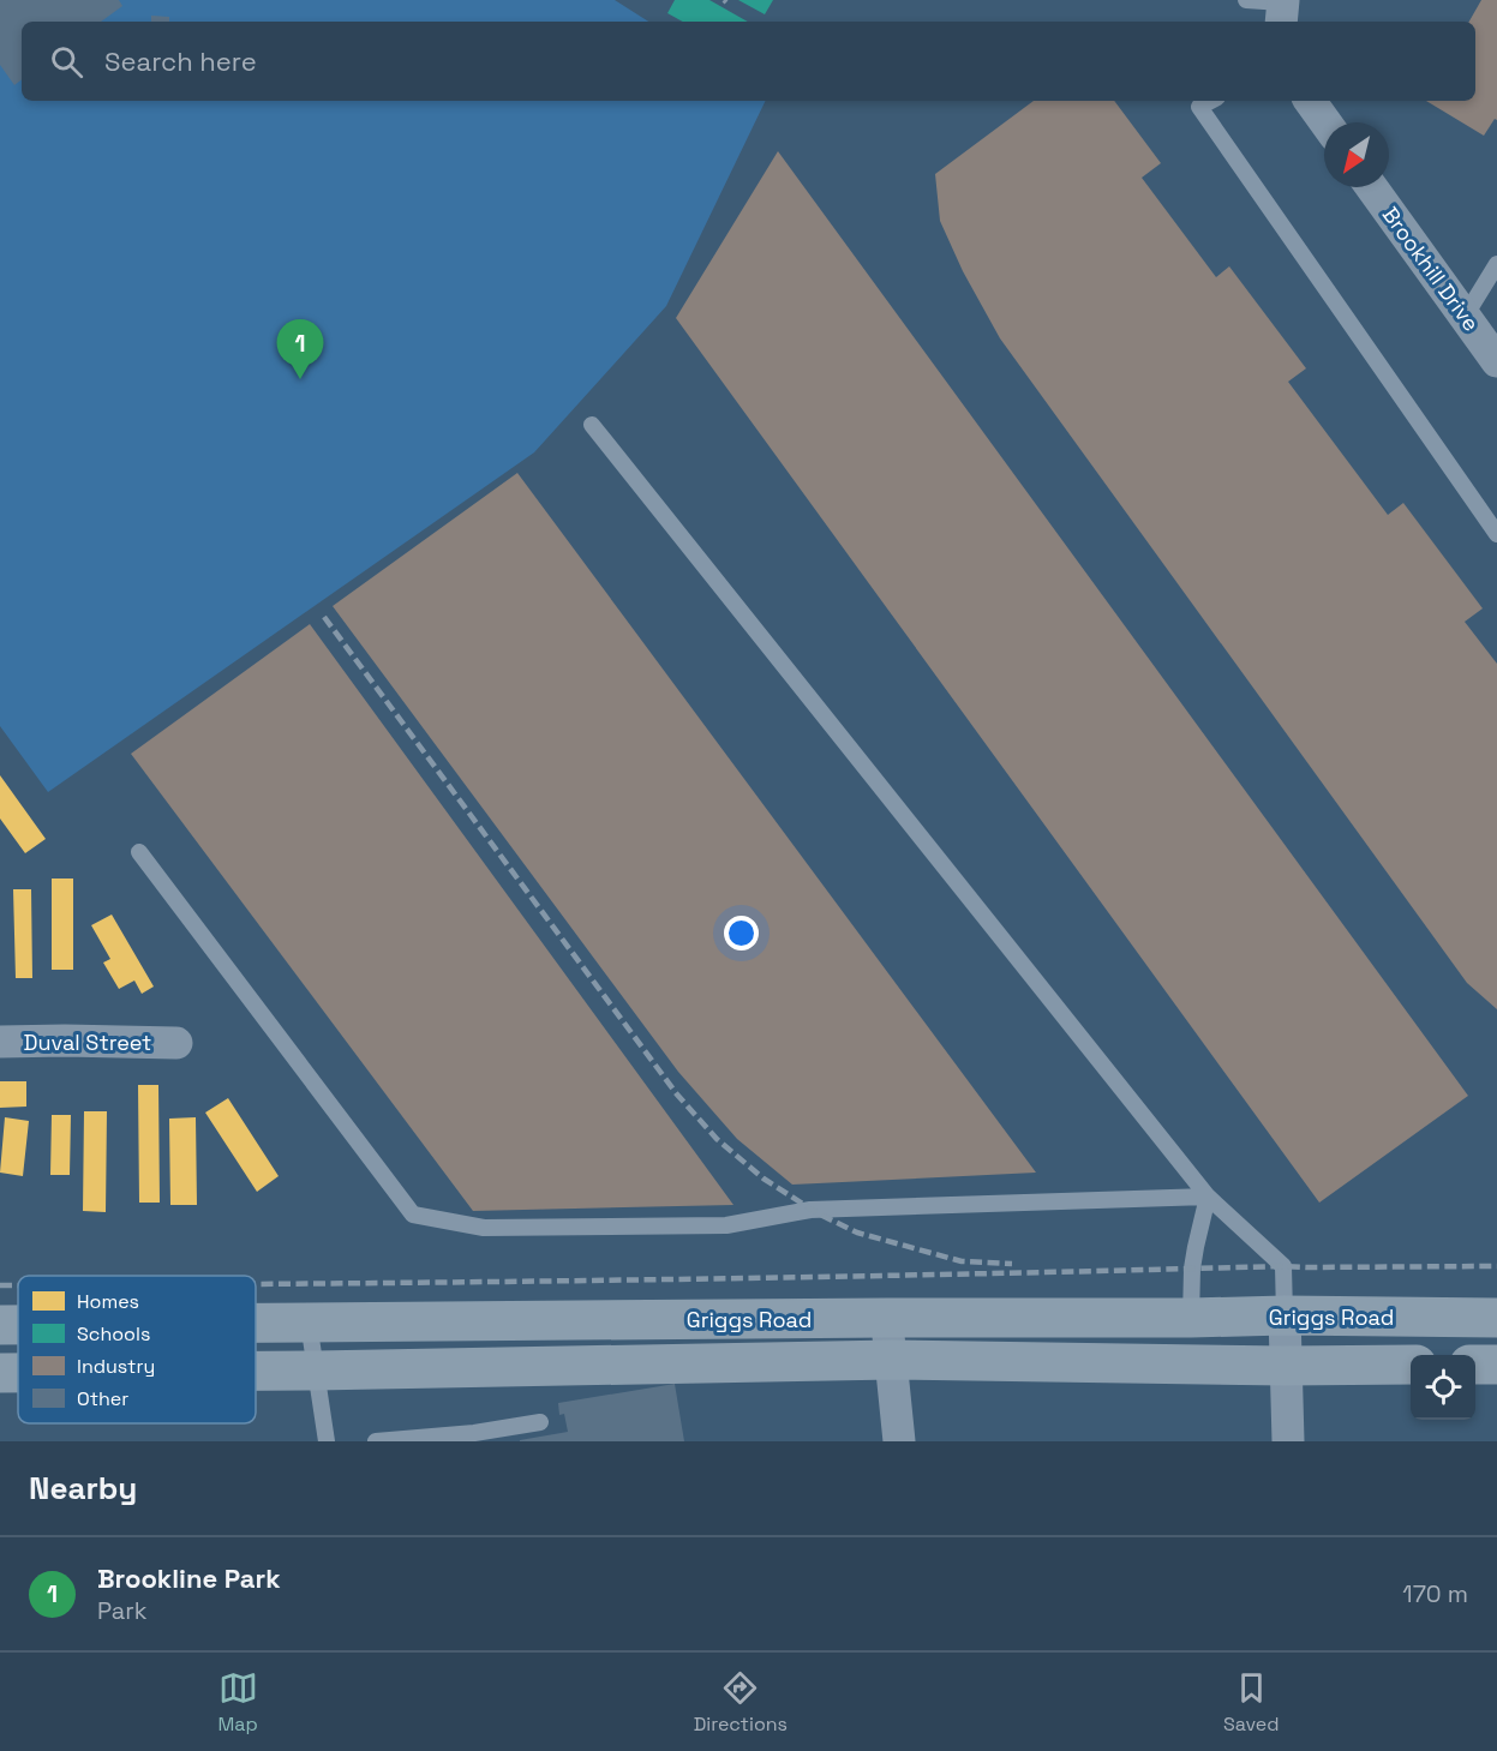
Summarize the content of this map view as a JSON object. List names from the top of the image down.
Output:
{
  "streets": {
    "main road": ["Griggs Road"],
    "street": ["Brookhill Drive", "Duval Street"]
  },
  "legend": [
    "Homes",
    "Schools",
    "Industry",
    "Other"
  ],
  "north": "bottom left",
  "page": {
    "search": "Search here",
    "pins": "1",
    "heading": "Nearby",
    "list": [
      {
        "mark": "1",
        "name": "Brookline Park",
        "note": "Park",
        "value": "170 m"
      }
    ],
    "nav": ["Map", "Directions", "Saved"]
  }
}
